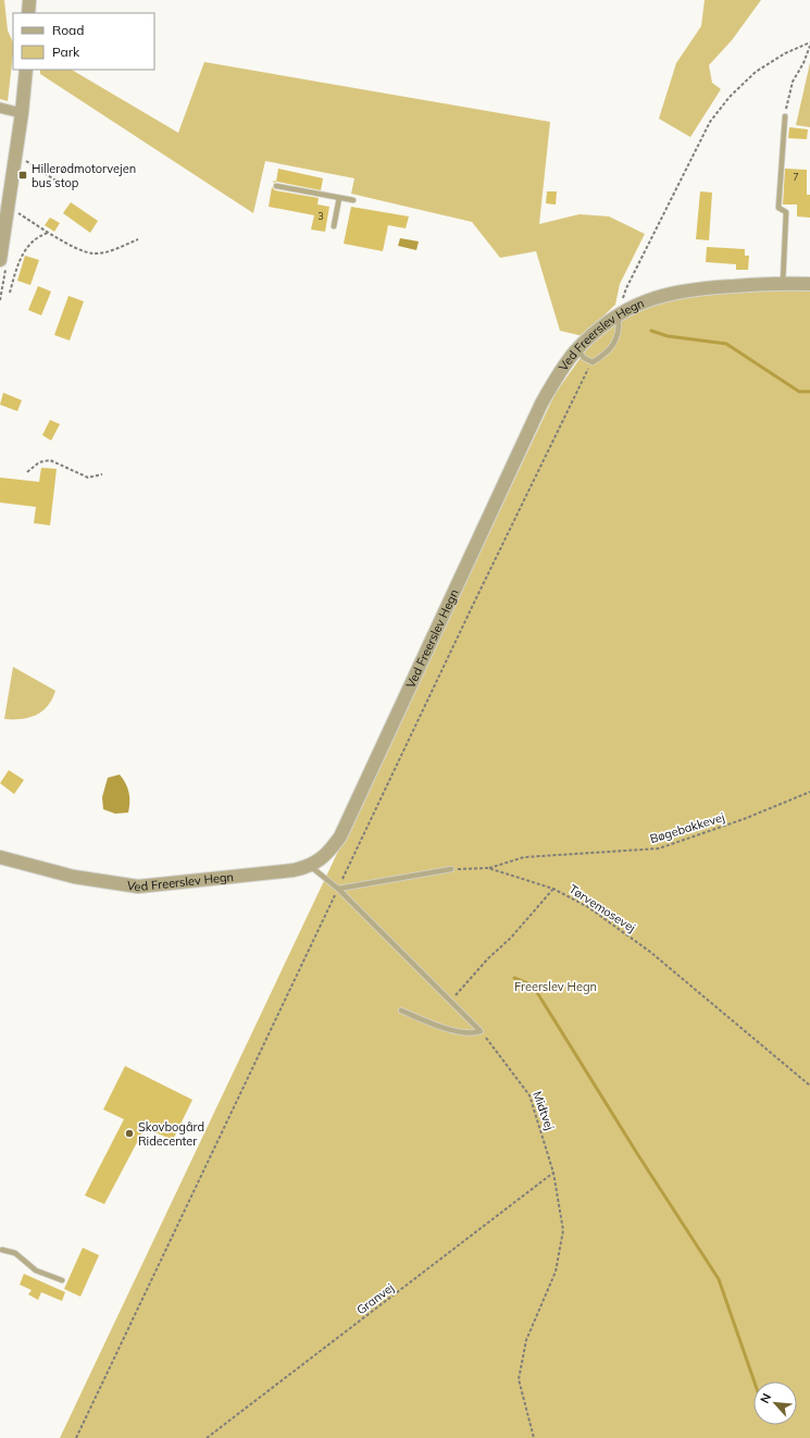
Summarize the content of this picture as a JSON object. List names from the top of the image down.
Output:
{
  "streets": {
    "street": ["Ved Freerslev Hegn"],
    "path": [
      "Bøgebakkevej",
      "Tørvemosevej",
      "Midtvej",
      "Granvej"
    ]
  },
  "crossings": [
    ["Bøgebakkevej", "Tørvemosevej"],
    ["Midtvej", "Granvej"]
  ],
  "parks": ["Freerslev Hegn"],
  "places": {
    "transit": ["Hillerødmotorvejen bus stop"],
    "other": ["Skovbogård Ridecenter"]
  },
  "house_numbers": ["7", "3"],
  "legend": ["Road", "Park"],
  "north": "top left"
}
